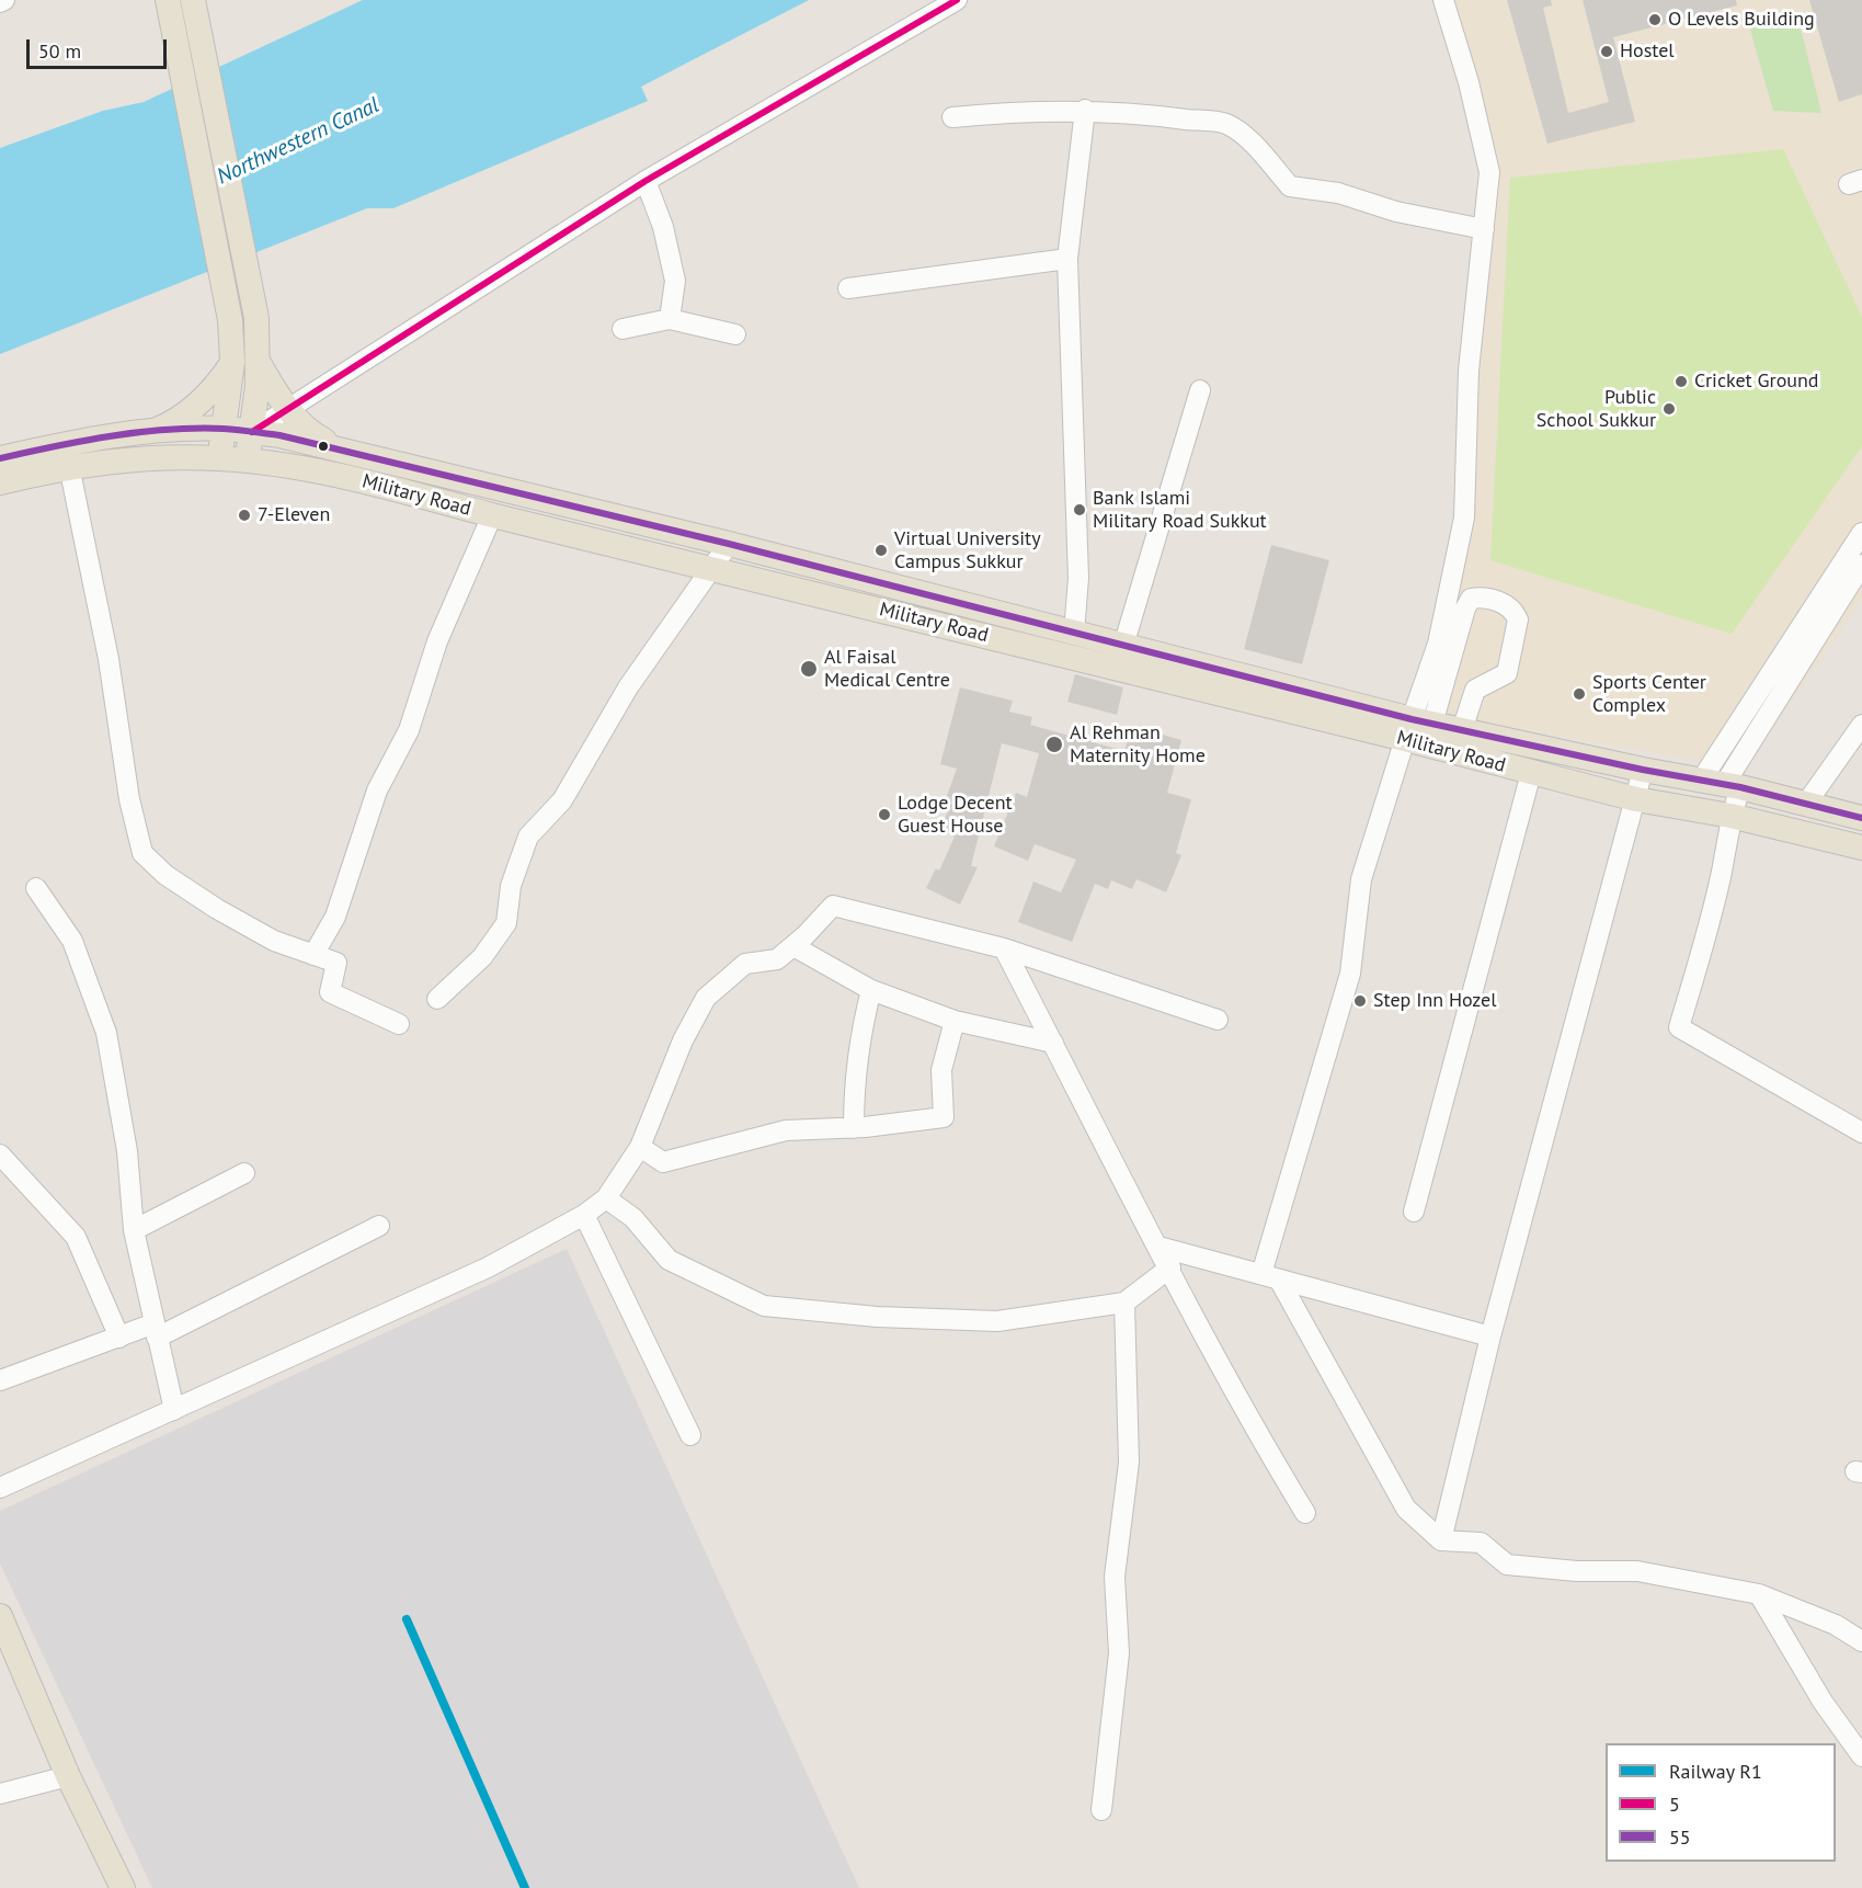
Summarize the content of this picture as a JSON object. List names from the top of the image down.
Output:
{
  "streets": {
    "main road": ["Military Road"]
  },
  "water": ["Northwestern Canal"],
  "places": [
    "O Levels Building",
    "Hostel",
    "Cricket Ground",
    "Public School Sukkur",
    "Bank Islami Military Road Sukkut",
    "7-Eleven",
    "Virtual University Campus Sukkur",
    "Al Faisal Medical Centre",
    "Sports Center Complex",
    "Al Rehman Maternity Home",
    "Lodge Decent Guest House",
    "Step Inn Hozel"
  ],
  "lines": ["transit line 5", "transit line 55", "rail line R1"],
  "legend": ["Railway R1", "5", "55"],
  "scale_bar": "50 m"
}
